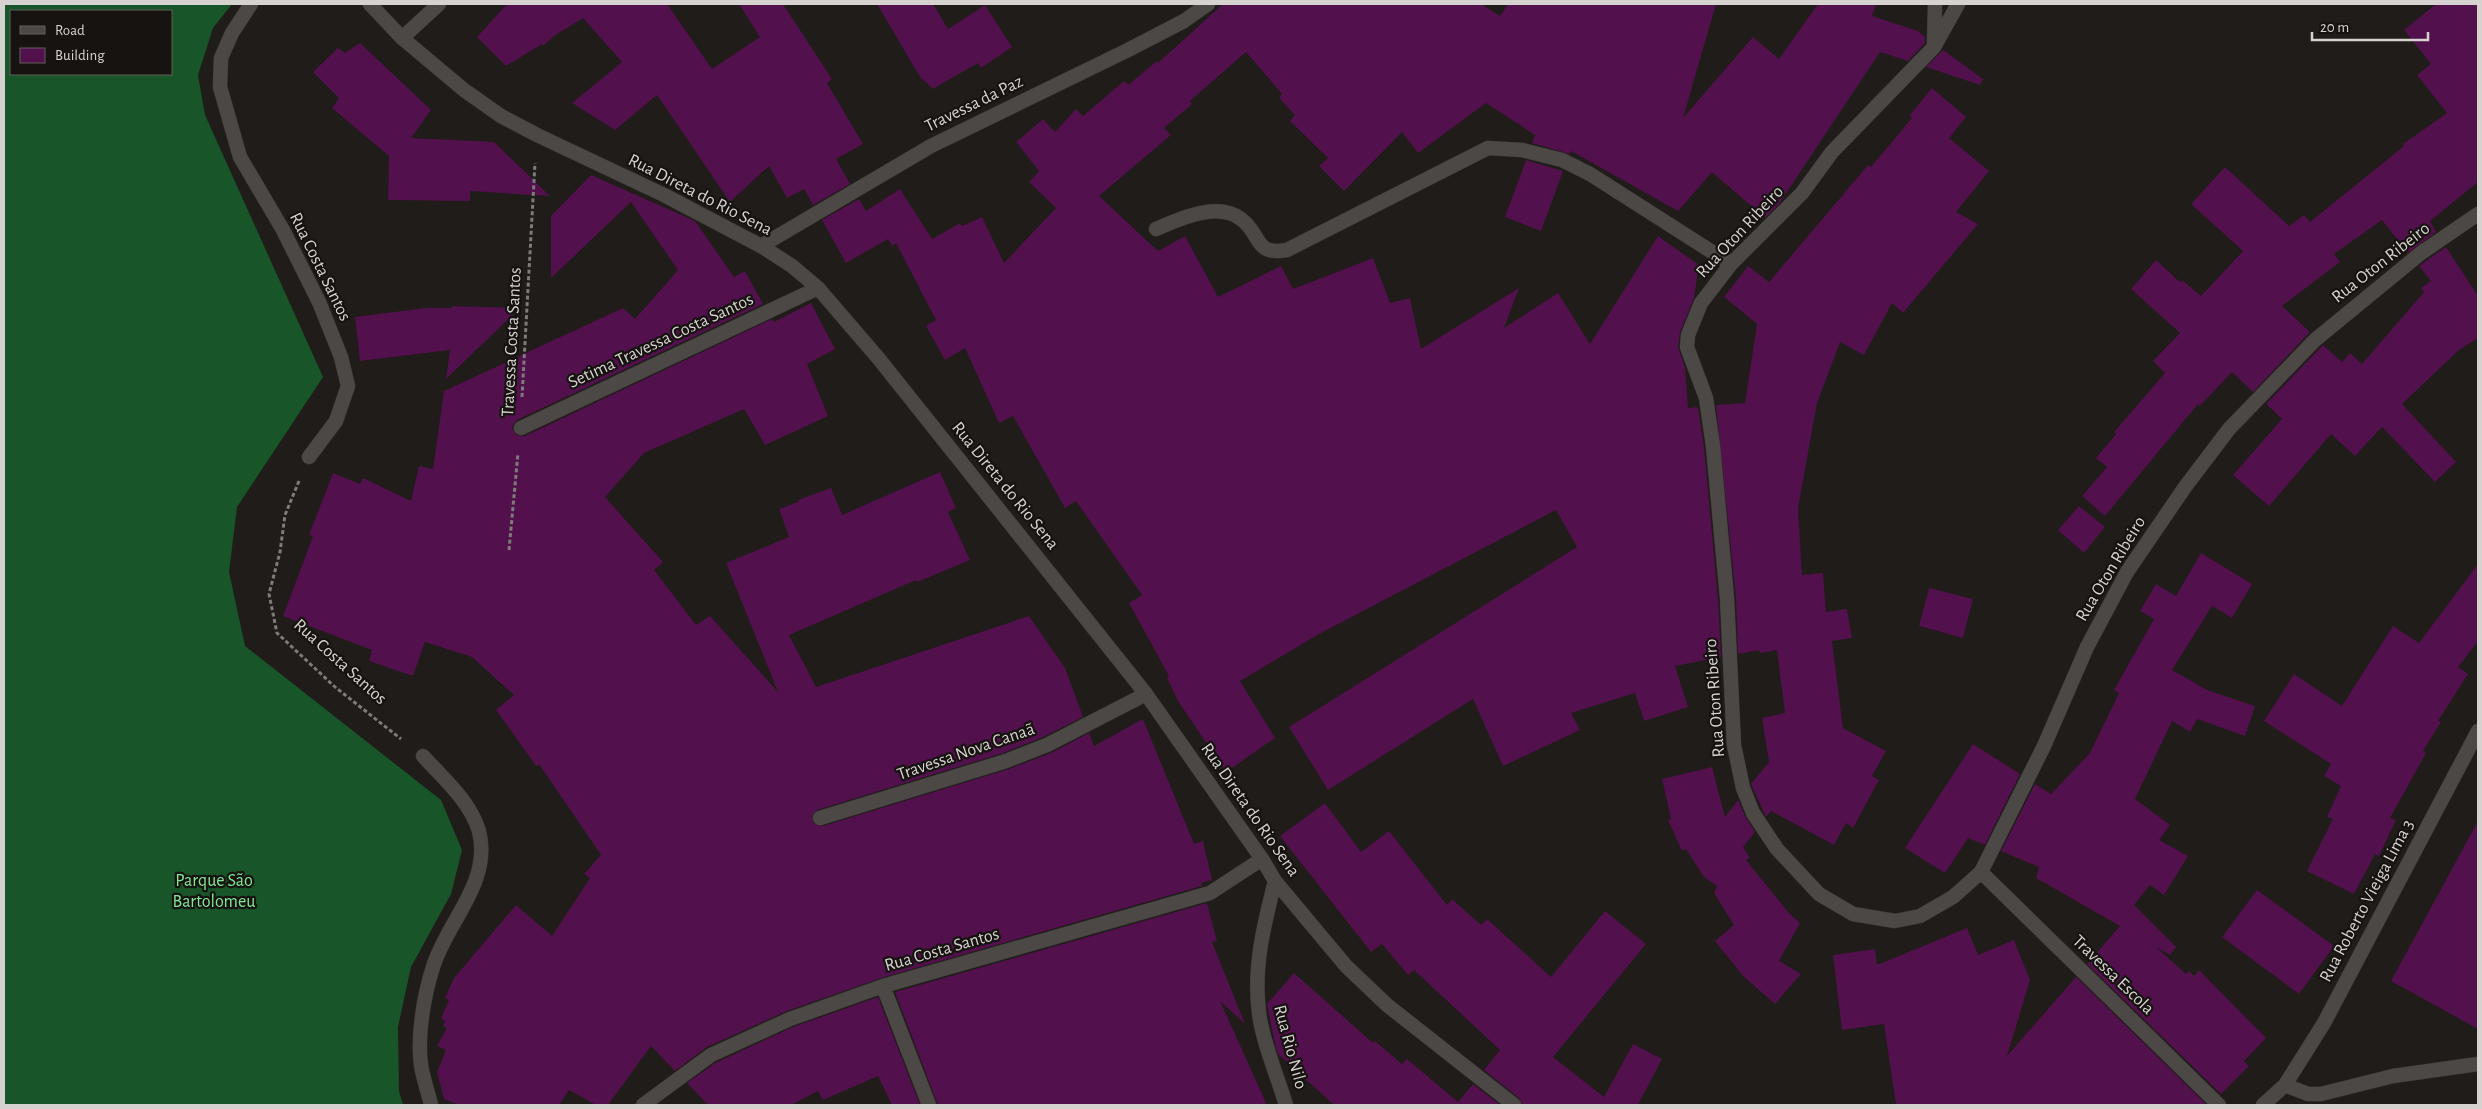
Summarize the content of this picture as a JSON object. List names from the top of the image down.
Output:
{
  "streets": {
    "street": [
      "Travessa da Paz",
      "Rua Direta do Rio Sena",
      "Rua Oton Ribeiro",
      "Rua Costa Santos",
      "Setima Travessa Costa Santos",
      "Travessa Nova Canaã",
      "Rua Roberto Vieiga Lima 3",
      "Travessa Escola",
      "Rua Rio Nilo"
    ],
    "path": ["Travessa Costa Santos"]
  },
  "crossings": [
    ["Travessa da Paz", "Rua Direta do Rio Sena"],
    ["Rua Direta do Rio Sena", "Rua Costa Santos"],
    ["Rua Direta do Rio Sena", "Setima Travessa Costa Santos"],
    ["Rua Direta do Rio Sena", "Travessa Costa Santos"],
    ["Rua Direta do Rio Sena", "Travessa Nova Canaã"],
    ["Rua Direta do Rio Sena", "Rua Rio Nilo"],
    ["Rua Oton Ribeiro", "Travessa Escola"],
    ["Setima Travessa Costa Santos", "Travessa Costa Santos"]
  ],
  "parks": ["Parque São Bartolomeu"],
  "legend": ["Road", "Building"],
  "scale_bar": "20 m"
}
